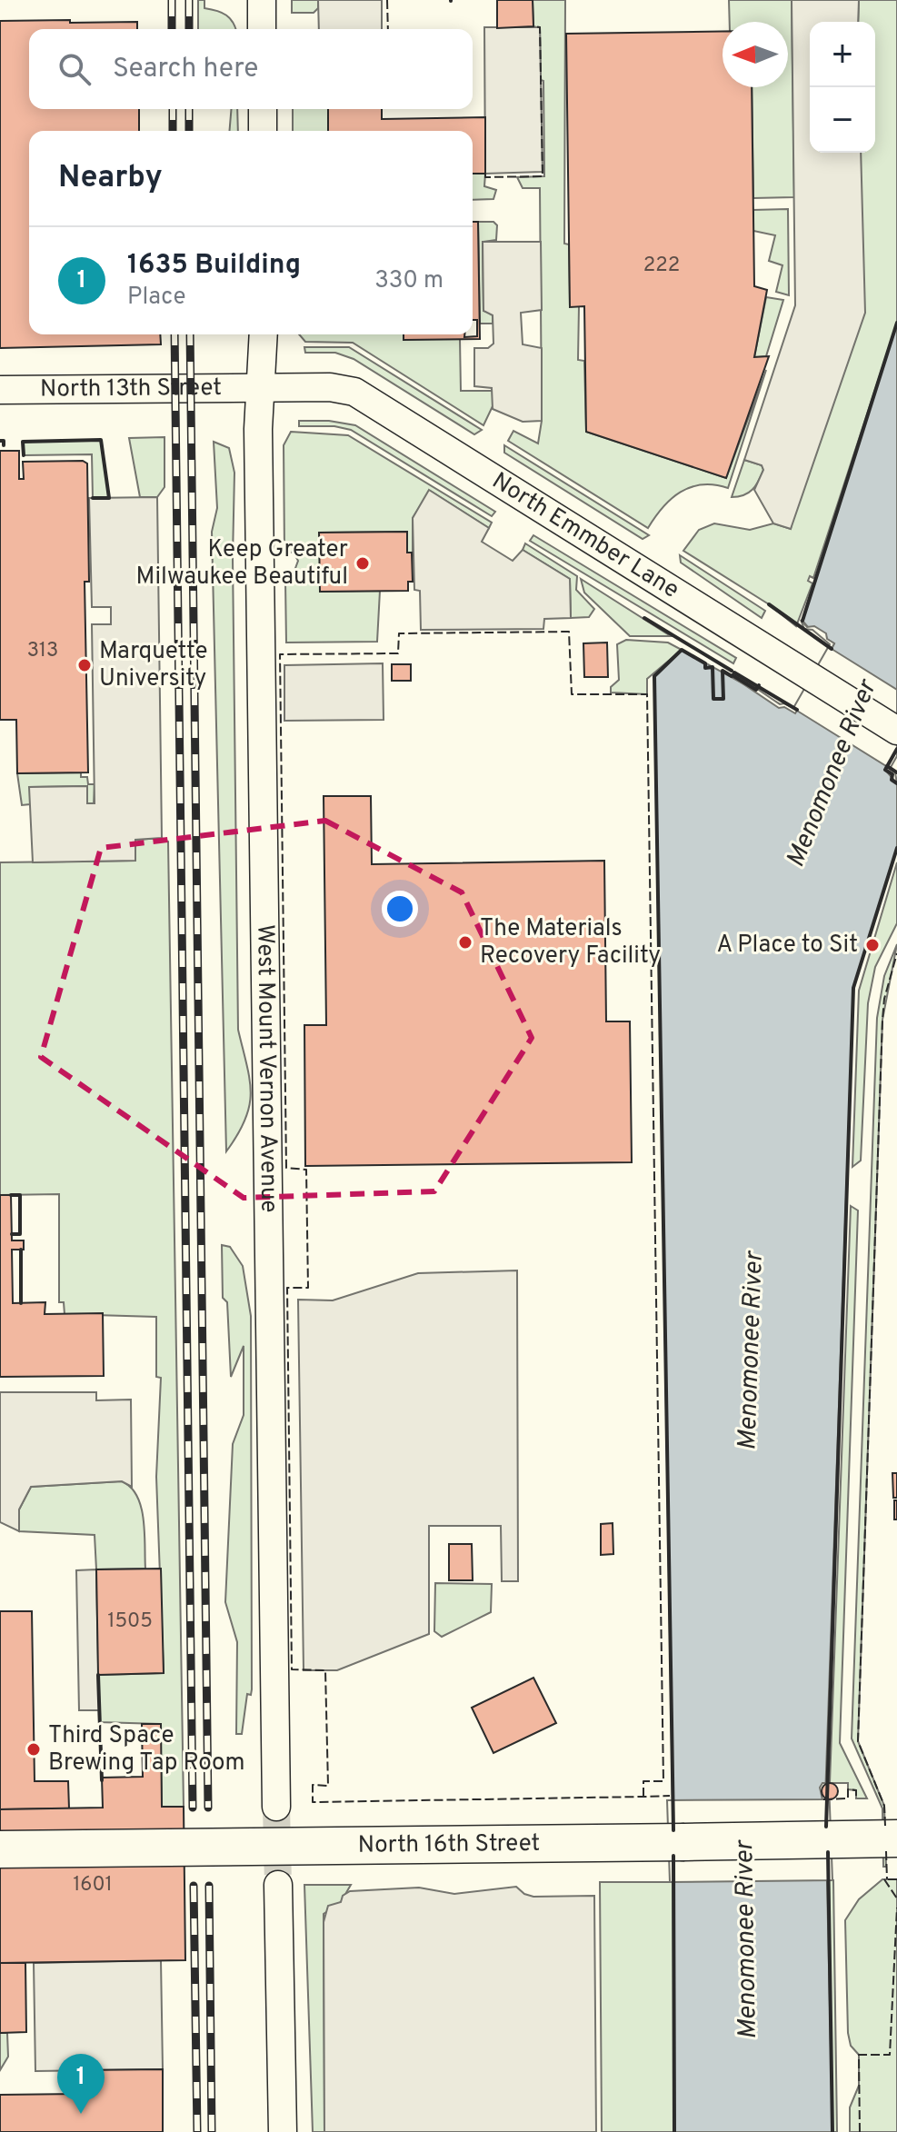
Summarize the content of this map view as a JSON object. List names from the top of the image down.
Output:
{
  "streets": {
    "main road": ["North 16th Street"],
    "street": ["North 13th Street", "North Emmber Lane", "West Mount Vernon Avenue"]
  },
  "crossings": [
    ["North 13th Street", "North Emmber Lane"],
    ["North 13th Street", "West Mount Vernon Avenue"],
    ["North Emmber Lane", "West Mount Vernon Avenue"]
  ],
  "water": ["Menomonee River"],
  "places": [
    "Keep Greater Milwaukee Beautiful",
    "Marquette University",
    "The Materials Recovery Facility",
    "A Place to Sit",
    "Third Space Brewing Tap Room"
  ],
  "house_numbers": [
    "222",
    "313",
    "1505",
    "1601"
  ],
  "north": "left",
  "page": {
    "map_buttons": ["+", "−"],
    "search": "Search here",
    "heading": "Nearby",
    "list": [
      {
        "mark": "1",
        "name": "1635 Building",
        "note": "Place",
        "value": "330 m"
      }
    ],
    "pins": "1"
  }
}
